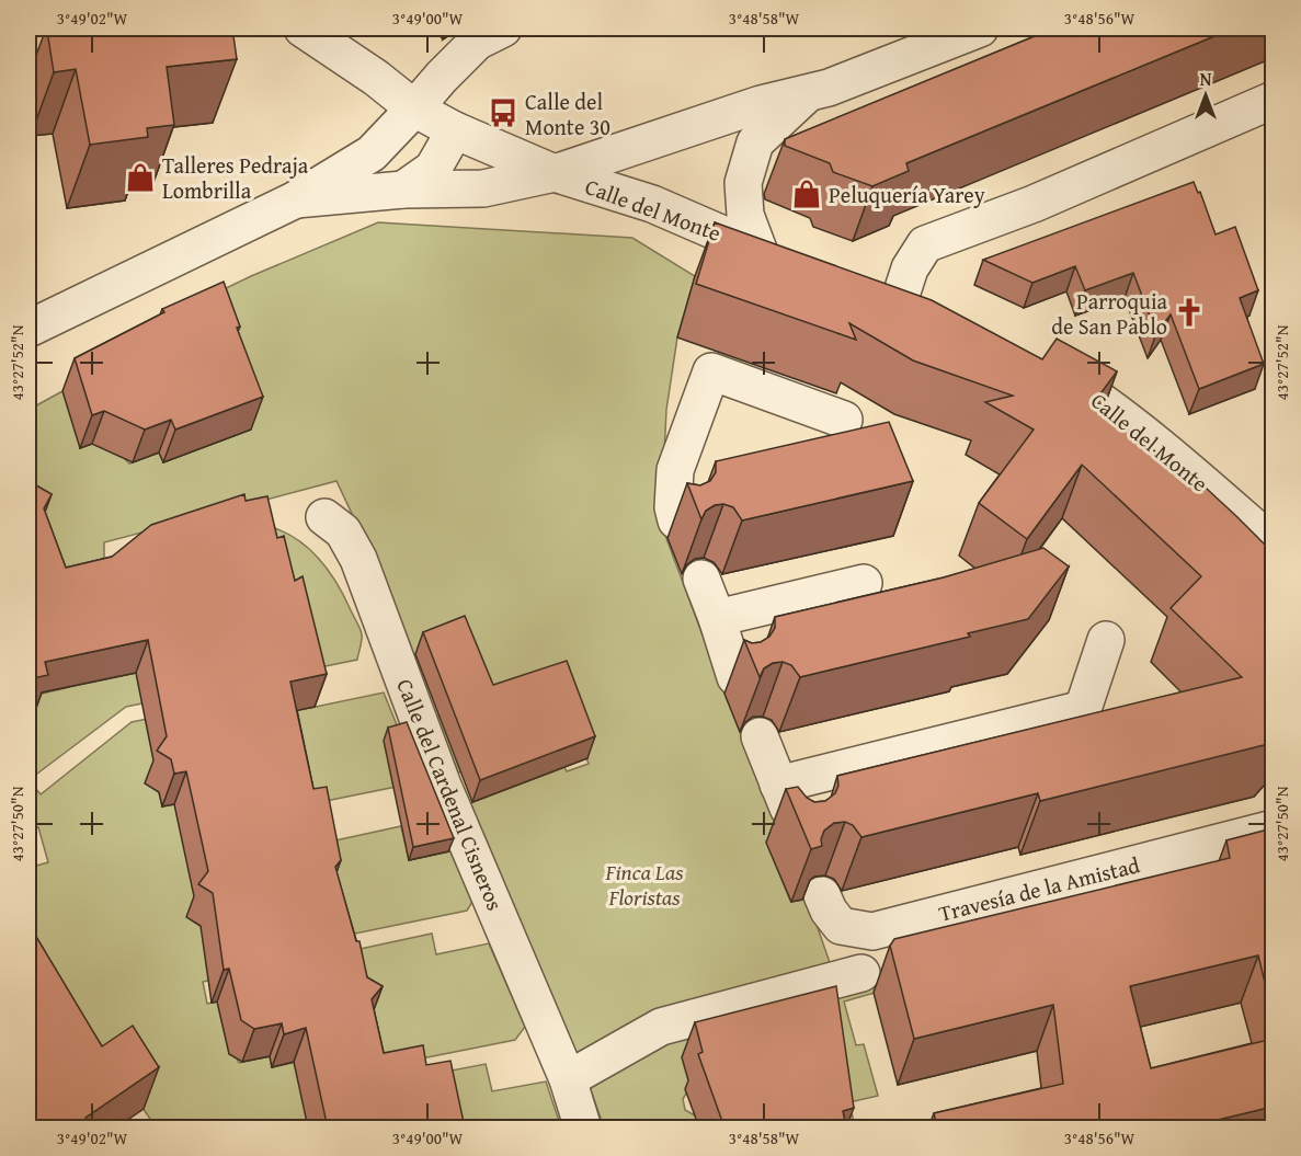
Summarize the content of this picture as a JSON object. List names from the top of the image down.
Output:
{
  "streets": {
    "street": ["Calle del Monte", "Calle del Cardenal Cisneros", "Travesía de la Amistad"]
  },
  "parks": ["Finca Las Floristas"],
  "places": {
    "bus stop": ["Calle del Monte 30"],
    "shop": ["Talleres Pedraja Lombrilla", "Peluquería Yarey"],
    "church": ["Parroquia de San Pablo"]
  },
  "north": "top",
  "coordinates": [
    "3°49'02\"W",
    "3°49'00\"W",
    "3°48'58\"W",
    "3°48'56\"W",
    "43°27'52\"N",
    "43°27'50\"N"
  ]
}
